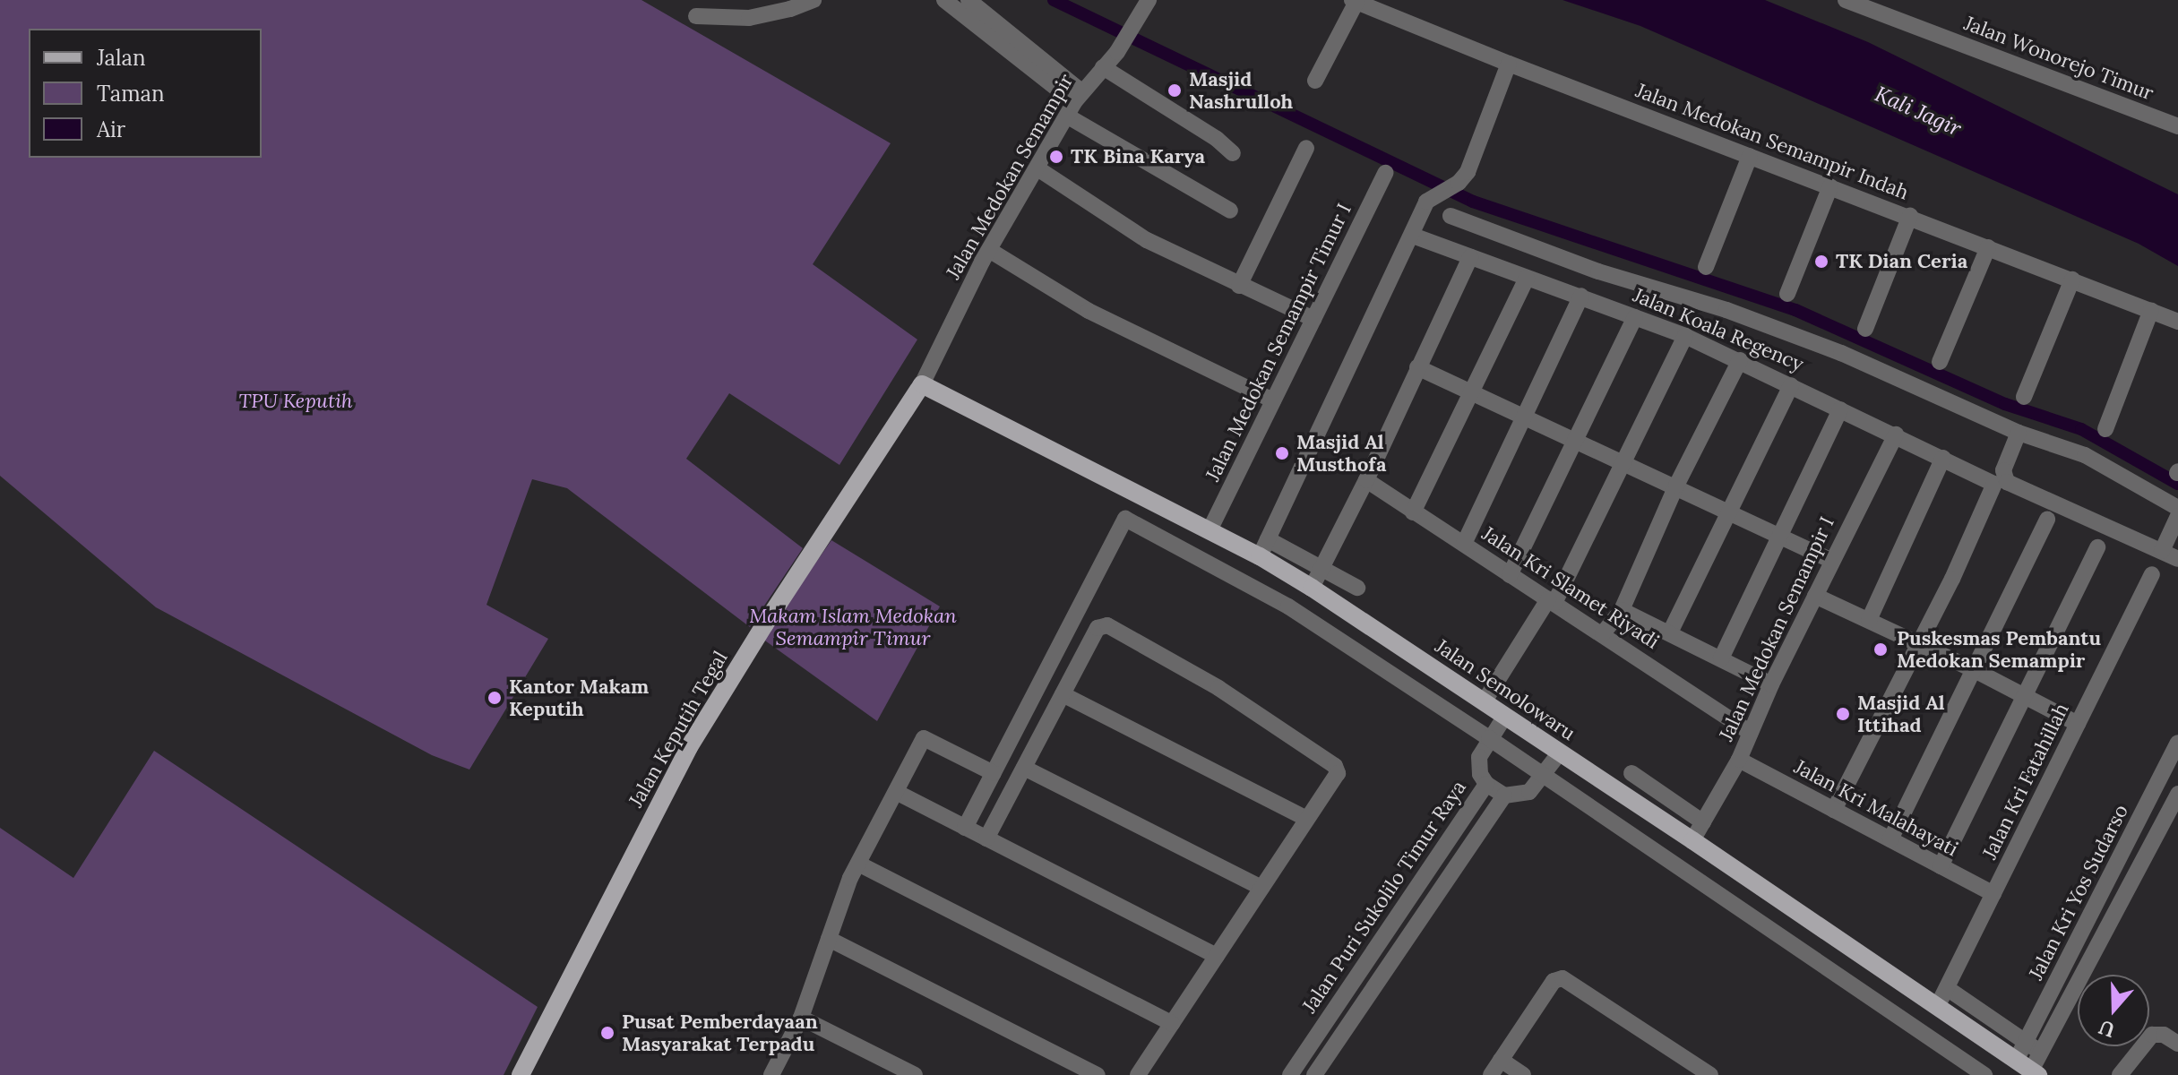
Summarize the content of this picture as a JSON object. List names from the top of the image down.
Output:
{
  "streets": {
    "main road": ["Jalan Semolowaru", "Jalan Keputih Tegal"],
    "street": [
      "Jalan Wonorejo Timur",
      "Jalan Medokan Semampir Indah",
      "Jalan Medokan Semampir",
      "Jalan Koala Regency",
      "Jalan Medokan Semampir Timur I",
      "Jalan Kri Slamet Riyadi",
      "Jalan Medokan Semampir I",
      "Jalan Kri Fatahillah",
      "Jalan Kri Malahayati",
      "Jalan Kri Yos Sudarso",
      "Jalan Puri Sukolilo Timur Raya"
    ]
  },
  "crossings": [
    ["Jalan Medokan Semampir", "Jalan Semolowaru"],
    ["Jalan Medokan Semampir", "Jalan Keputih Tegal"],
    ["Jalan Koala Regency", "Jalan Medokan Semampir I"],
    ["Jalan Medokan Semampir Timur I", "Jalan Semolowaru"],
    ["Jalan Kri Slamet Riyadi", "Jalan Medokan Semampir I"],
    ["Jalan Medokan Semampir I", "Jalan Semolowaru"],
    ["Jalan Medokan Semampir I", "Jalan Kri Malahayati"],
    ["Jalan Semolowaru", "Jalan Keputih Tegal"],
    ["Jalan Semolowaru", "Jalan Kri Fatahillah"],
    ["Jalan Semolowaru", "Jalan Kri Yos Sudarso"],
    ["Jalan Semolowaru", "Jalan Puri Sukolilo Timur Raya"],
    ["Jalan Kri Fatahillah", "Jalan Kri Malahayati"]
  ],
  "water": ["Kali Jagir"],
  "parks": ["TPU Keputih", "Makam Islam Medokan Semampir Timur"],
  "places": [
    "Masjid Nashrulloh",
    "TK Bina Karya",
    "TK Dian Ceria",
    "Masjid Al Musthofa",
    "Puskesmas Pembantu Medokan Semampir",
    "Kantor Makam Keputih",
    "Masjid Al Ittihad",
    "Pusat Pemberdayaan Masyarakat Terpadu"
  ],
  "legend": ["Jalan", "Taman", "Air"],
  "north": "bottom"
}
